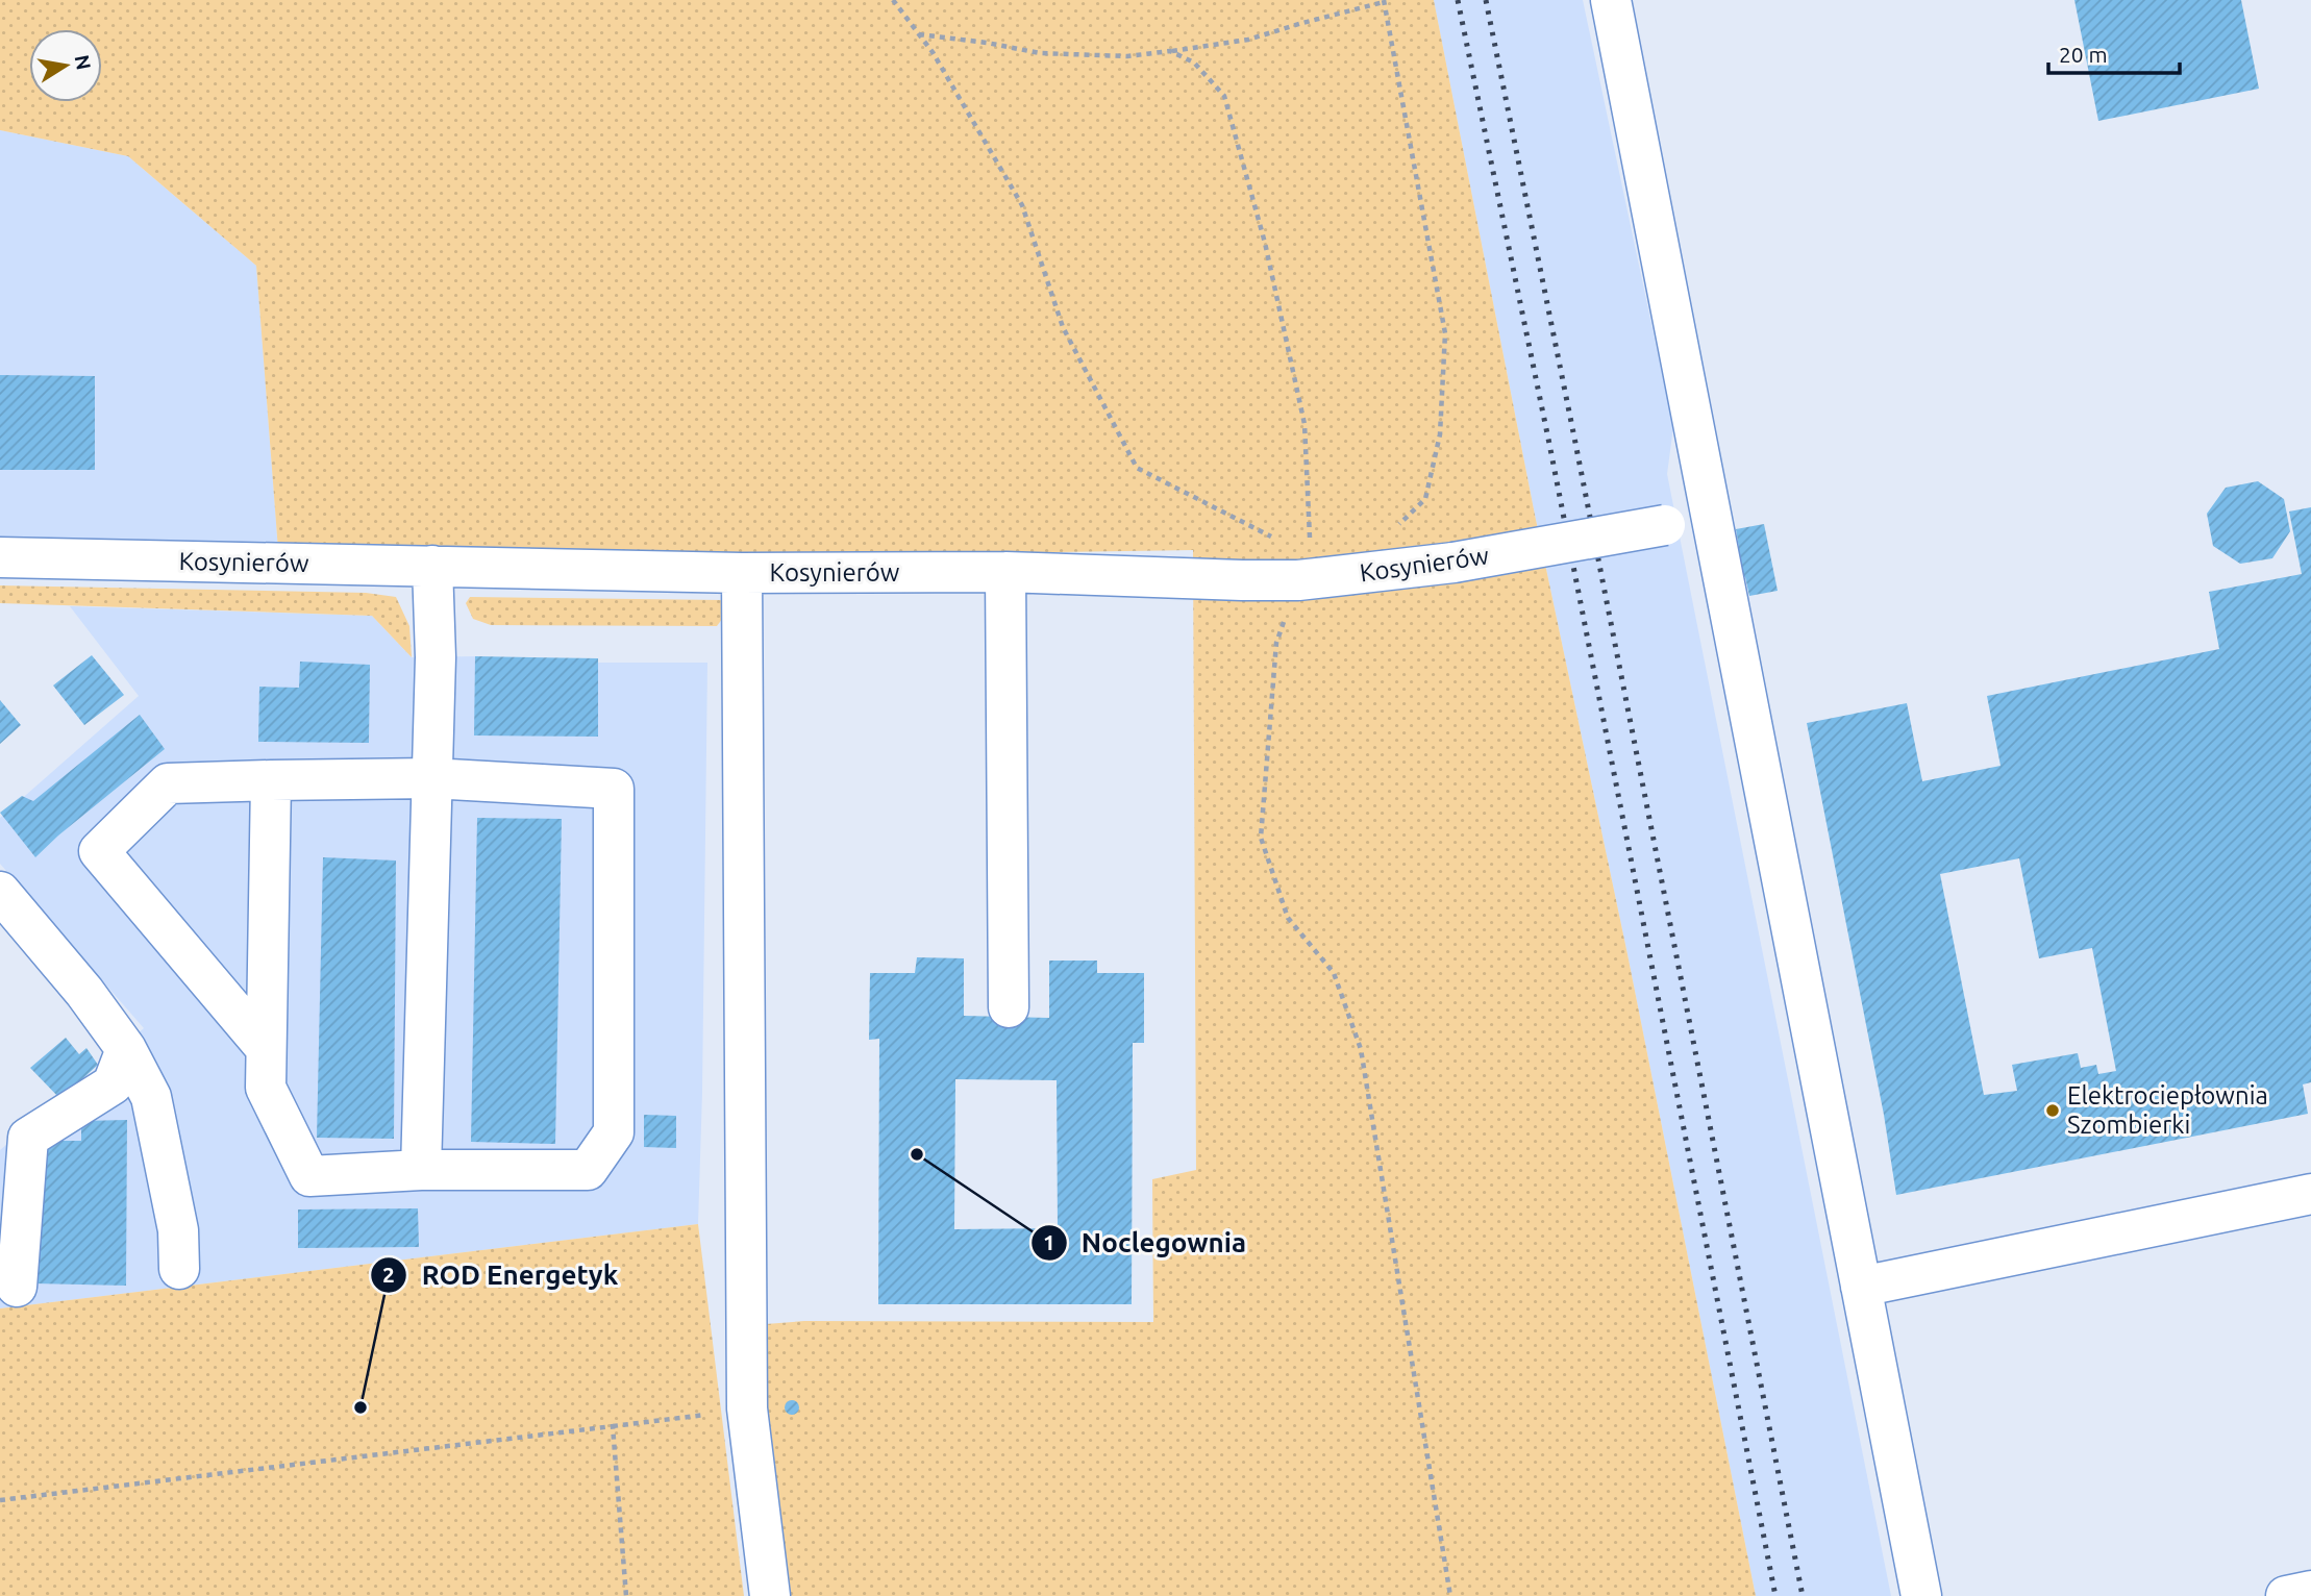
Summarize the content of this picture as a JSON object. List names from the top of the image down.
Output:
{
  "streets": {
    "street": ["Kosynierów"]
  },
  "places": ["Elektrociepłownia Szombierki", "Noclegownia", "ROD Energetyk"],
  "scale_bar": "20 m",
  "north": "right"
}
